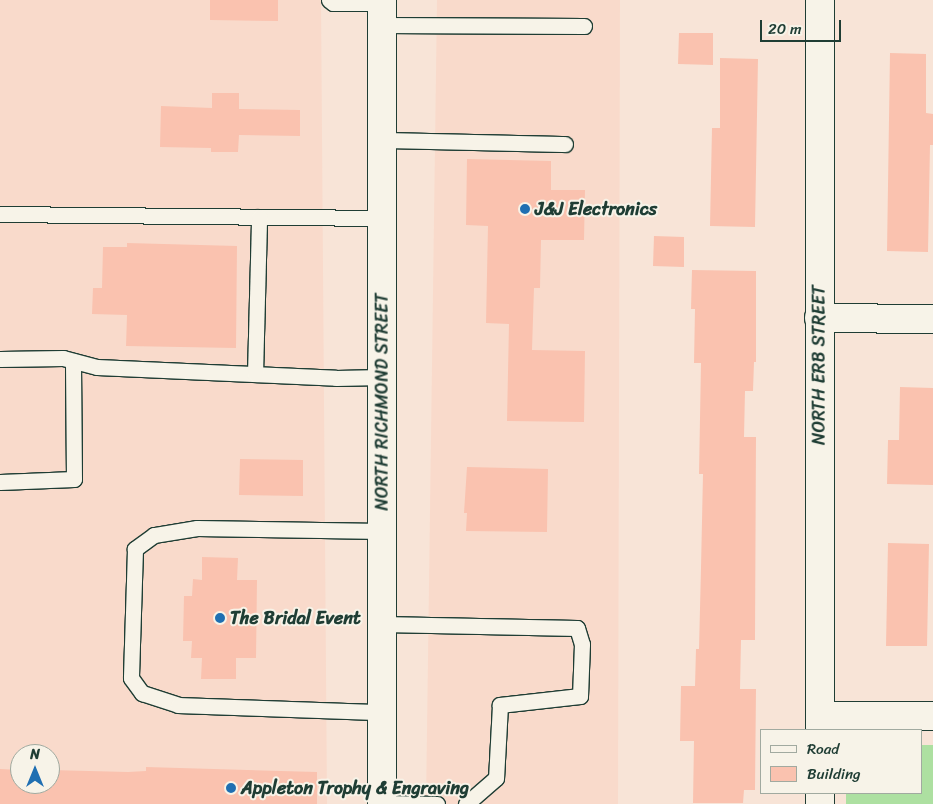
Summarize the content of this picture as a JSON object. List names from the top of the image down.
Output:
{
  "streets": {
    "street": ["NORTH ERB STREET", "NORTH RICHMOND STREET"]
  },
  "places": ["J&J Electronics", "The Bridal Event", "Appleton Trophy & Engraving"],
  "legend": ["Road", "Building"],
  "scale_bar": "20 m",
  "north": "top"
}
